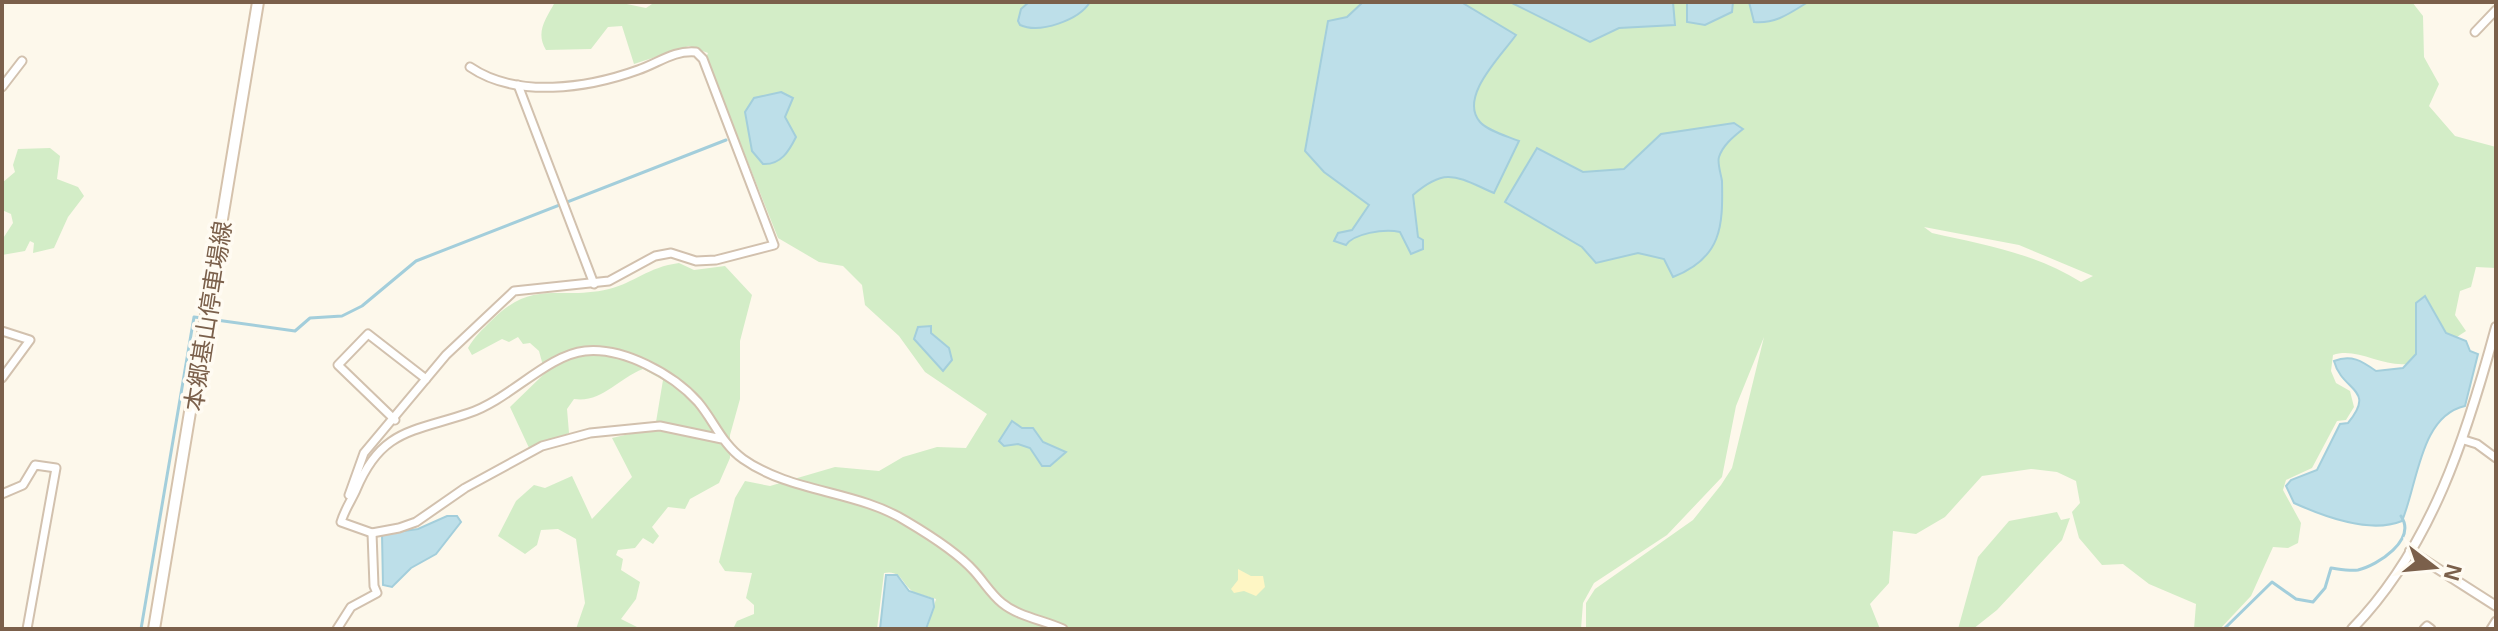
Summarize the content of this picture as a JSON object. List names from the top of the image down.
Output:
{
  "streets": {
    "main road": ["本郷基山停車場線"]
  },
  "north": "right"
}
